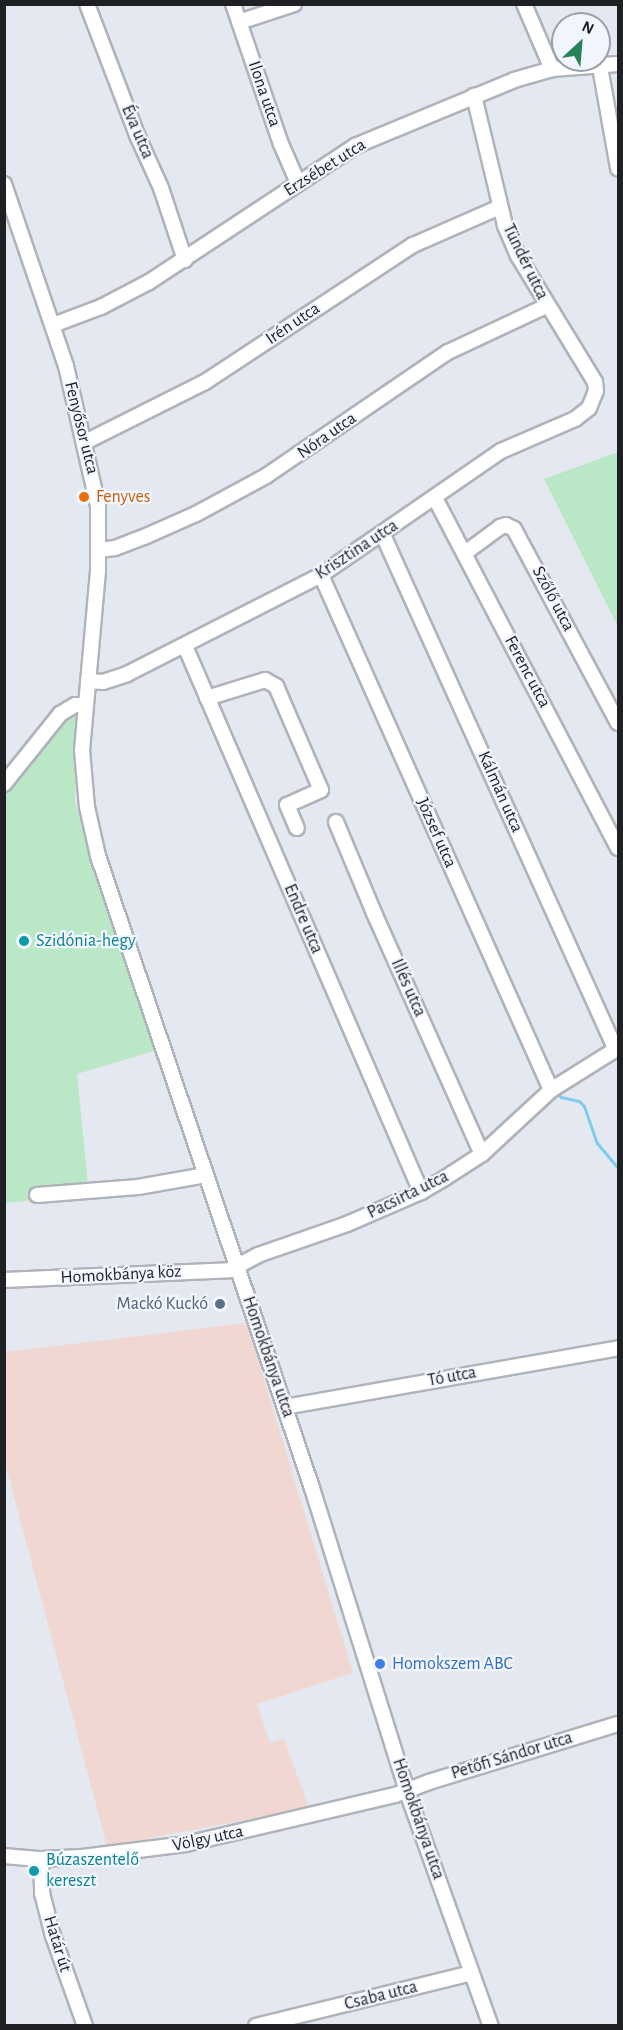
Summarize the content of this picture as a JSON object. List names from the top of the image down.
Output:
{
  "streets": {
    "street": [
      "Ilona utca",
      "Éva utca",
      "Erzsébet utca",
      "Tündér utca",
      "Irén utca",
      "Fenyősor utca",
      "Nóra utca",
      "Krisztina utca",
      "Szőlő utca",
      "Ferenc utca",
      "Kálmán utca",
      "József utca",
      "Endre utca",
      "Illés utca",
      "Pacsirta utca",
      "Homokbánya köz",
      "Homokbánya utca",
      "Tó utca",
      "Petőfi Sándor utca",
      "Völgy utca",
      "Határ út",
      "Csaba utca"
    ]
  },
  "crossings": [
    ["Ilona utca", "Erzsébet utca"],
    ["Éva utca", "Erzsébet utca"],
    ["Erzsébet utca", "Tündér utca"],
    ["Erzsébet utca", "Fenyősor utca"],
    ["Tündér utca", "Irén utca"],
    ["Tündér utca", "Nóra utca"],
    ["Tündér utca", "Krisztina utca"],
    ["Irén utca", "Fenyősor utca"],
    ["Fenyősor utca", "Nóra utca"],
    ["Fenyősor utca", "Krisztina utca"],
    ["Fenyősor utca", "Homokbánya utca"],
    ["Krisztina utca", "Ferenc utca"],
    ["Krisztina utca", "Kálmán utca"],
    ["Krisztina utca", "József utca"],
    ["Krisztina utca", "Endre utca"],
    ["Krisztina utca", "Homokbánya utca"],
    ["Szőlő utca", "Ferenc utca"],
    ["Kálmán utca", "Pacsirta utca"],
    ["József utca", "Pacsirta utca"],
    ["Endre utca", "Pacsirta utca"],
    ["Illés utca", "Pacsirta utca"],
    ["Pacsirta utca", "Homokbánya köz"],
    ["Pacsirta utca", "Homokbánya utca"],
    ["Homokbánya köz", "Homokbánya utca"],
    ["Homokbánya utca", "Tó utca"],
    ["Homokbánya utca", "Petőfi Sándor utca"],
    ["Homokbánya utca", "Völgy utca"],
    ["Homokbánya utca", "Csaba utca"],
    ["Petőfi Sándor utca", "Völgy utca"],
    ["Völgy utca", "Határ út"]
  ],
  "places": [
    "Fenyves",
    "Szidónia-hegy",
    "Mackó Kuckó",
    "Homokszem ABC",
    "Búzaszentelő kereszt"
  ],
  "north": "top right"
}
